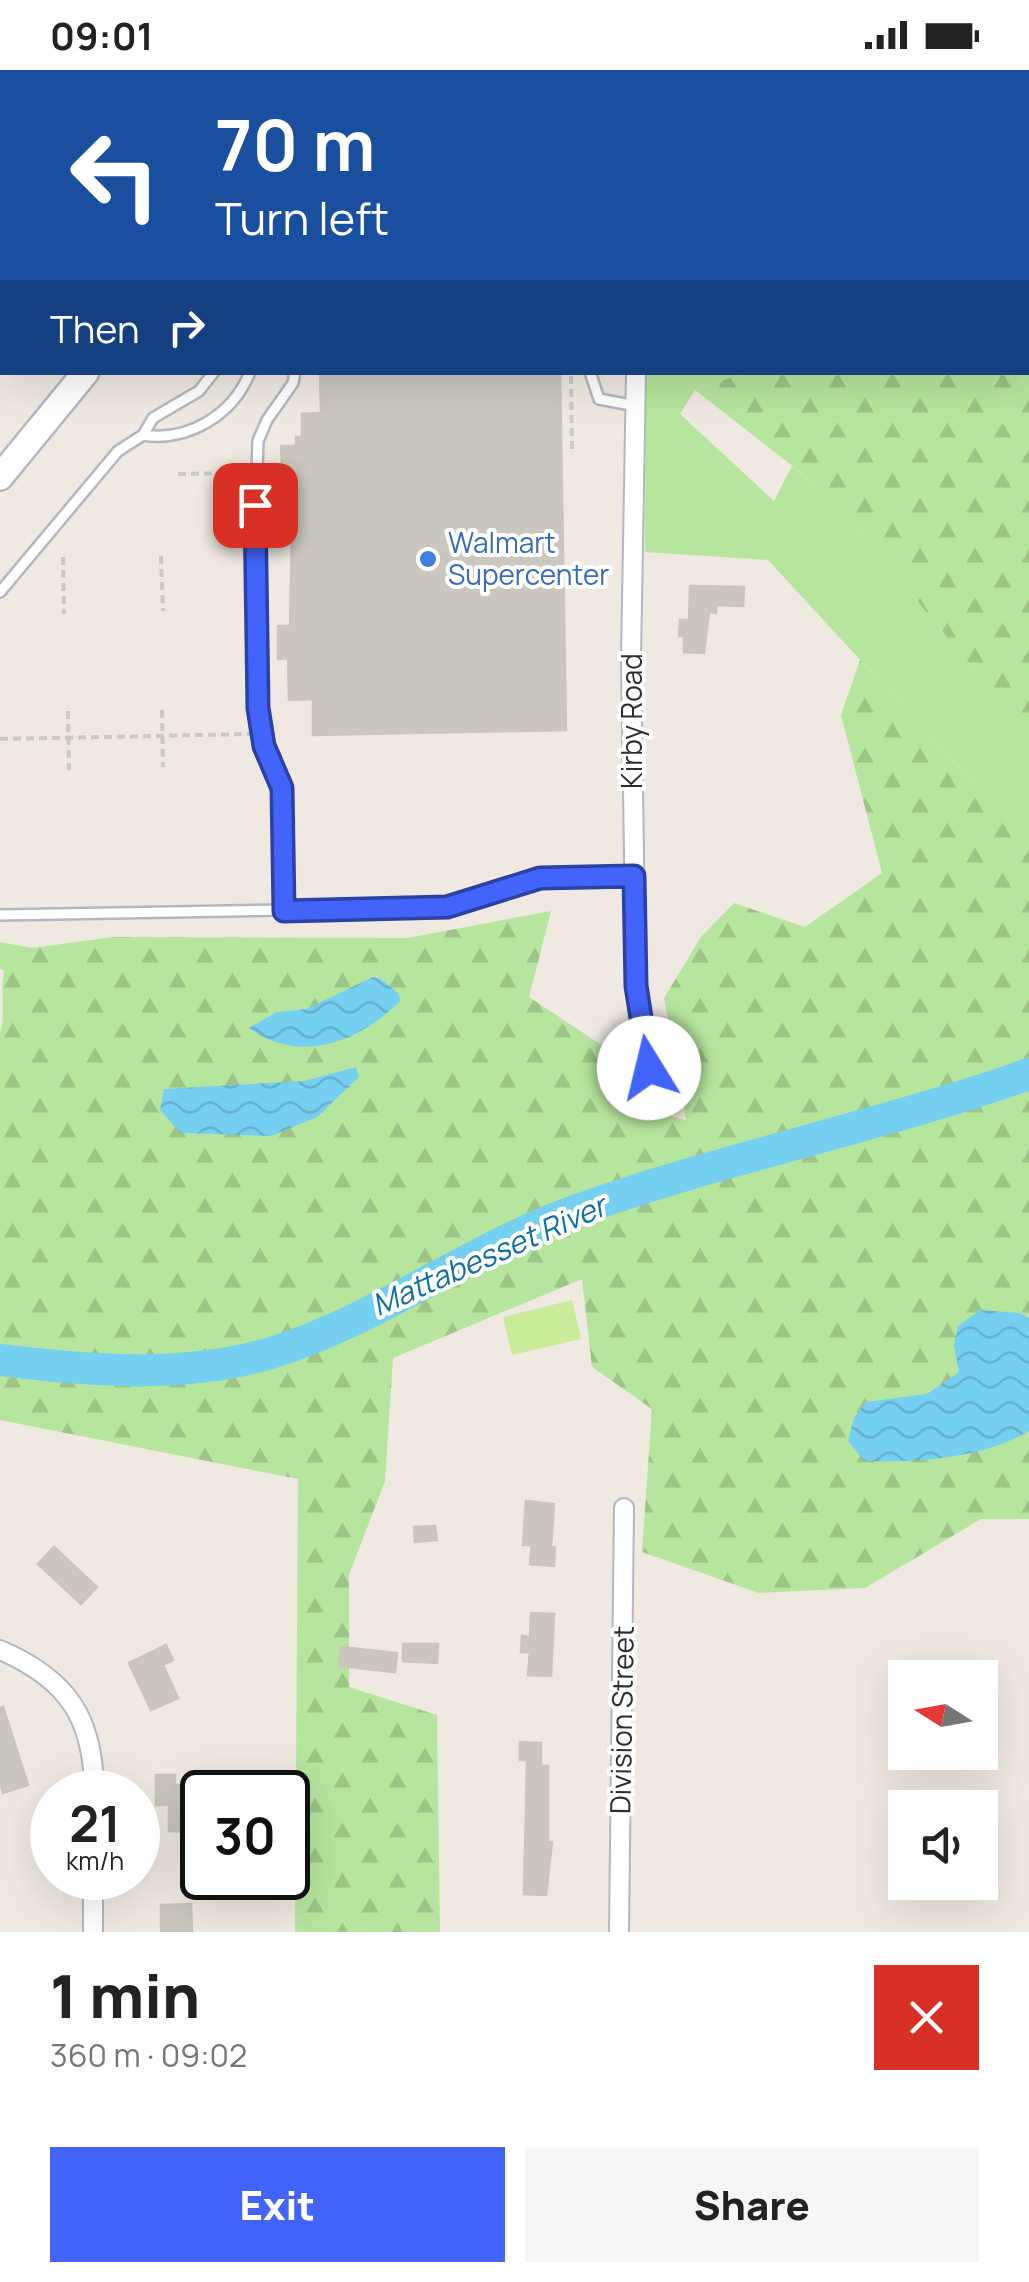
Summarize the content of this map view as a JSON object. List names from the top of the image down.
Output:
{
  "streets": {
    "street": ["Kirby Road", "Division Street"]
  },
  "water": ["Mattabesset River"],
  "places": ["Walmart Supercenter"],
  "north": "left",
  "page": {
    "status": "09:01",
    "turn": ["70 m", "Turn left"],
    "then": "Then",
    "speed": "21 km/h",
    "limit": "30",
    "heading": ["1 min", "360 m · 09:02"],
    "buttons": ["Exit", "Share"]
  }
}
